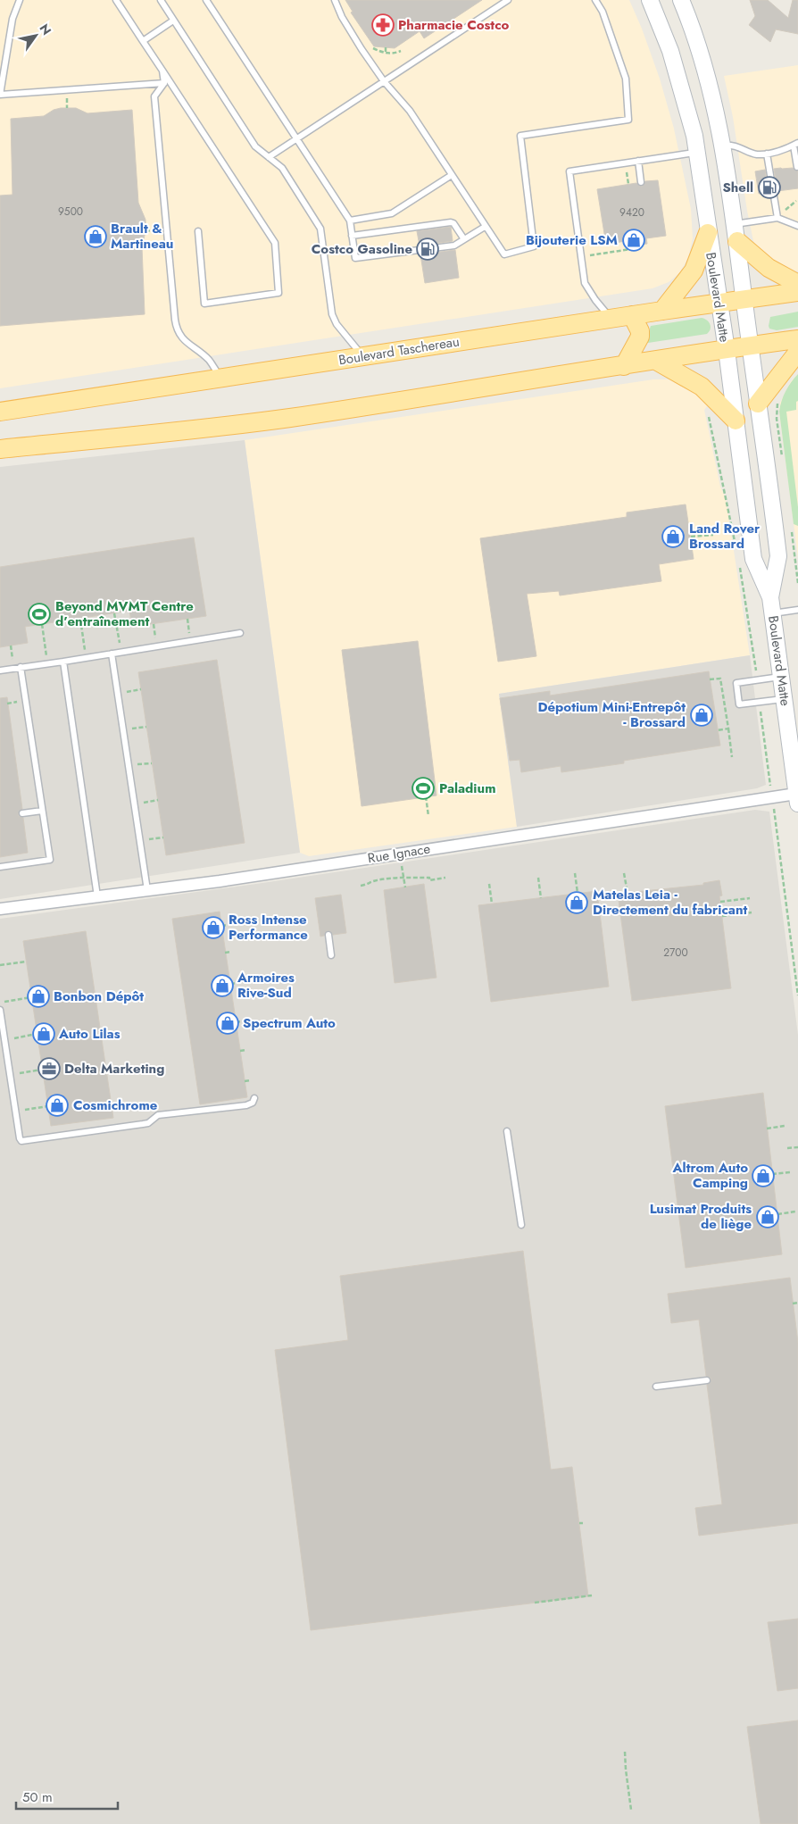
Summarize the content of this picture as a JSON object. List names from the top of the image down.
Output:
{
  "streets": {
    "main road": ["Boulevard Matte", "Boulevard Taschereau"],
    "street": ["Rue Ignace"]
  },
  "crossings": [
    ["Boulevard Matte", "Boulevard Taschereau"],
    ["Boulevard Matte", "Rue Ignace"]
  ],
  "places": {
    "pharmacy": ["Pharmacie Costco"],
    "fuel station": ["Shell", "Costco Gasoline"],
    "shop": [
      "Brault & Martineau",
      "Bijouterie LSM",
      "Land Rover Brossard",
      "Dépotium Mini-Entrepôt - Brossard",
      "Matelas Leia - Directement du fabricant",
      "Ross Intense Performance",
      "Armoires Rive-Sud",
      "Bonbon Dépôt",
      "Spectrum Auto",
      "Auto Lilas",
      "Cosmichrome",
      "Altrom Auto Camping",
      "Lusimat Produits de liège"
    ],
    "sports": ["Beyond MVMT Centre d’entraînement", "Paladium"],
    "office": ["Delta Marketing"]
  },
  "house_numbers": ["9500", "9420", "2700"],
  "scale_bar": "50 m",
  "north": "top right"
}
